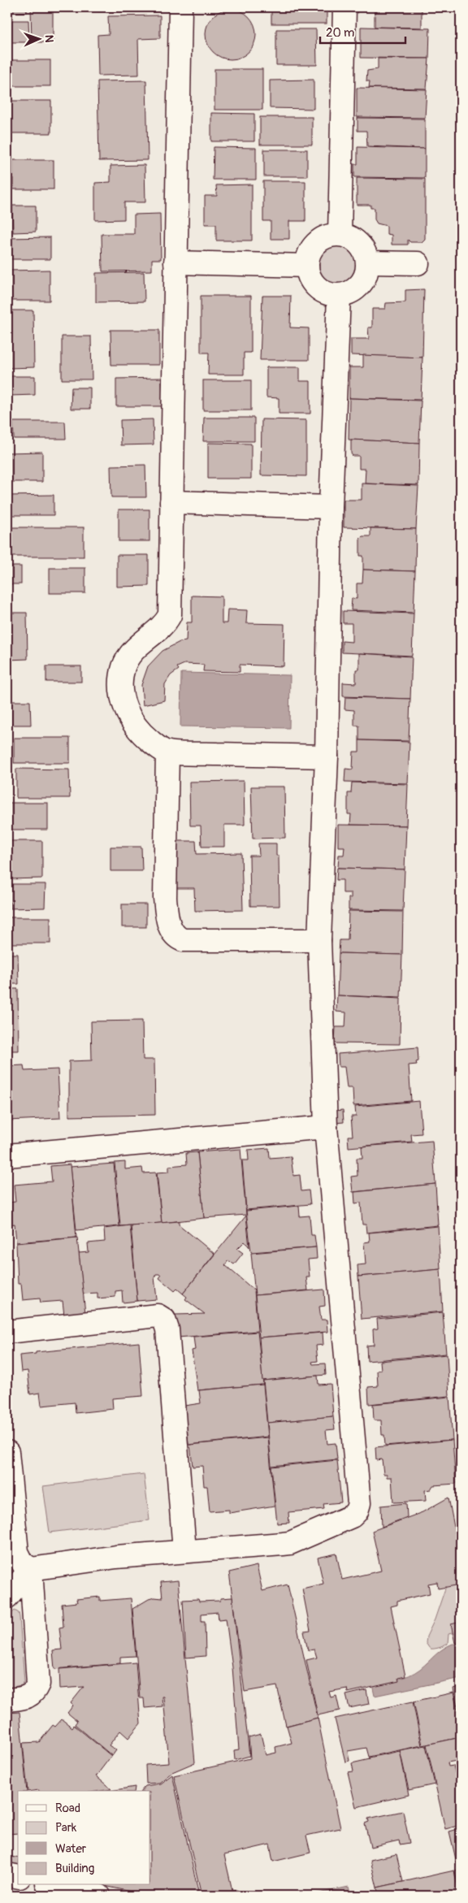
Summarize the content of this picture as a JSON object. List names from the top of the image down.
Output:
{
  "legend": [
    "Road",
    "Park",
    "Water",
    "Building"
  ],
  "scale_bar": "20 m",
  "north": "right"
}
